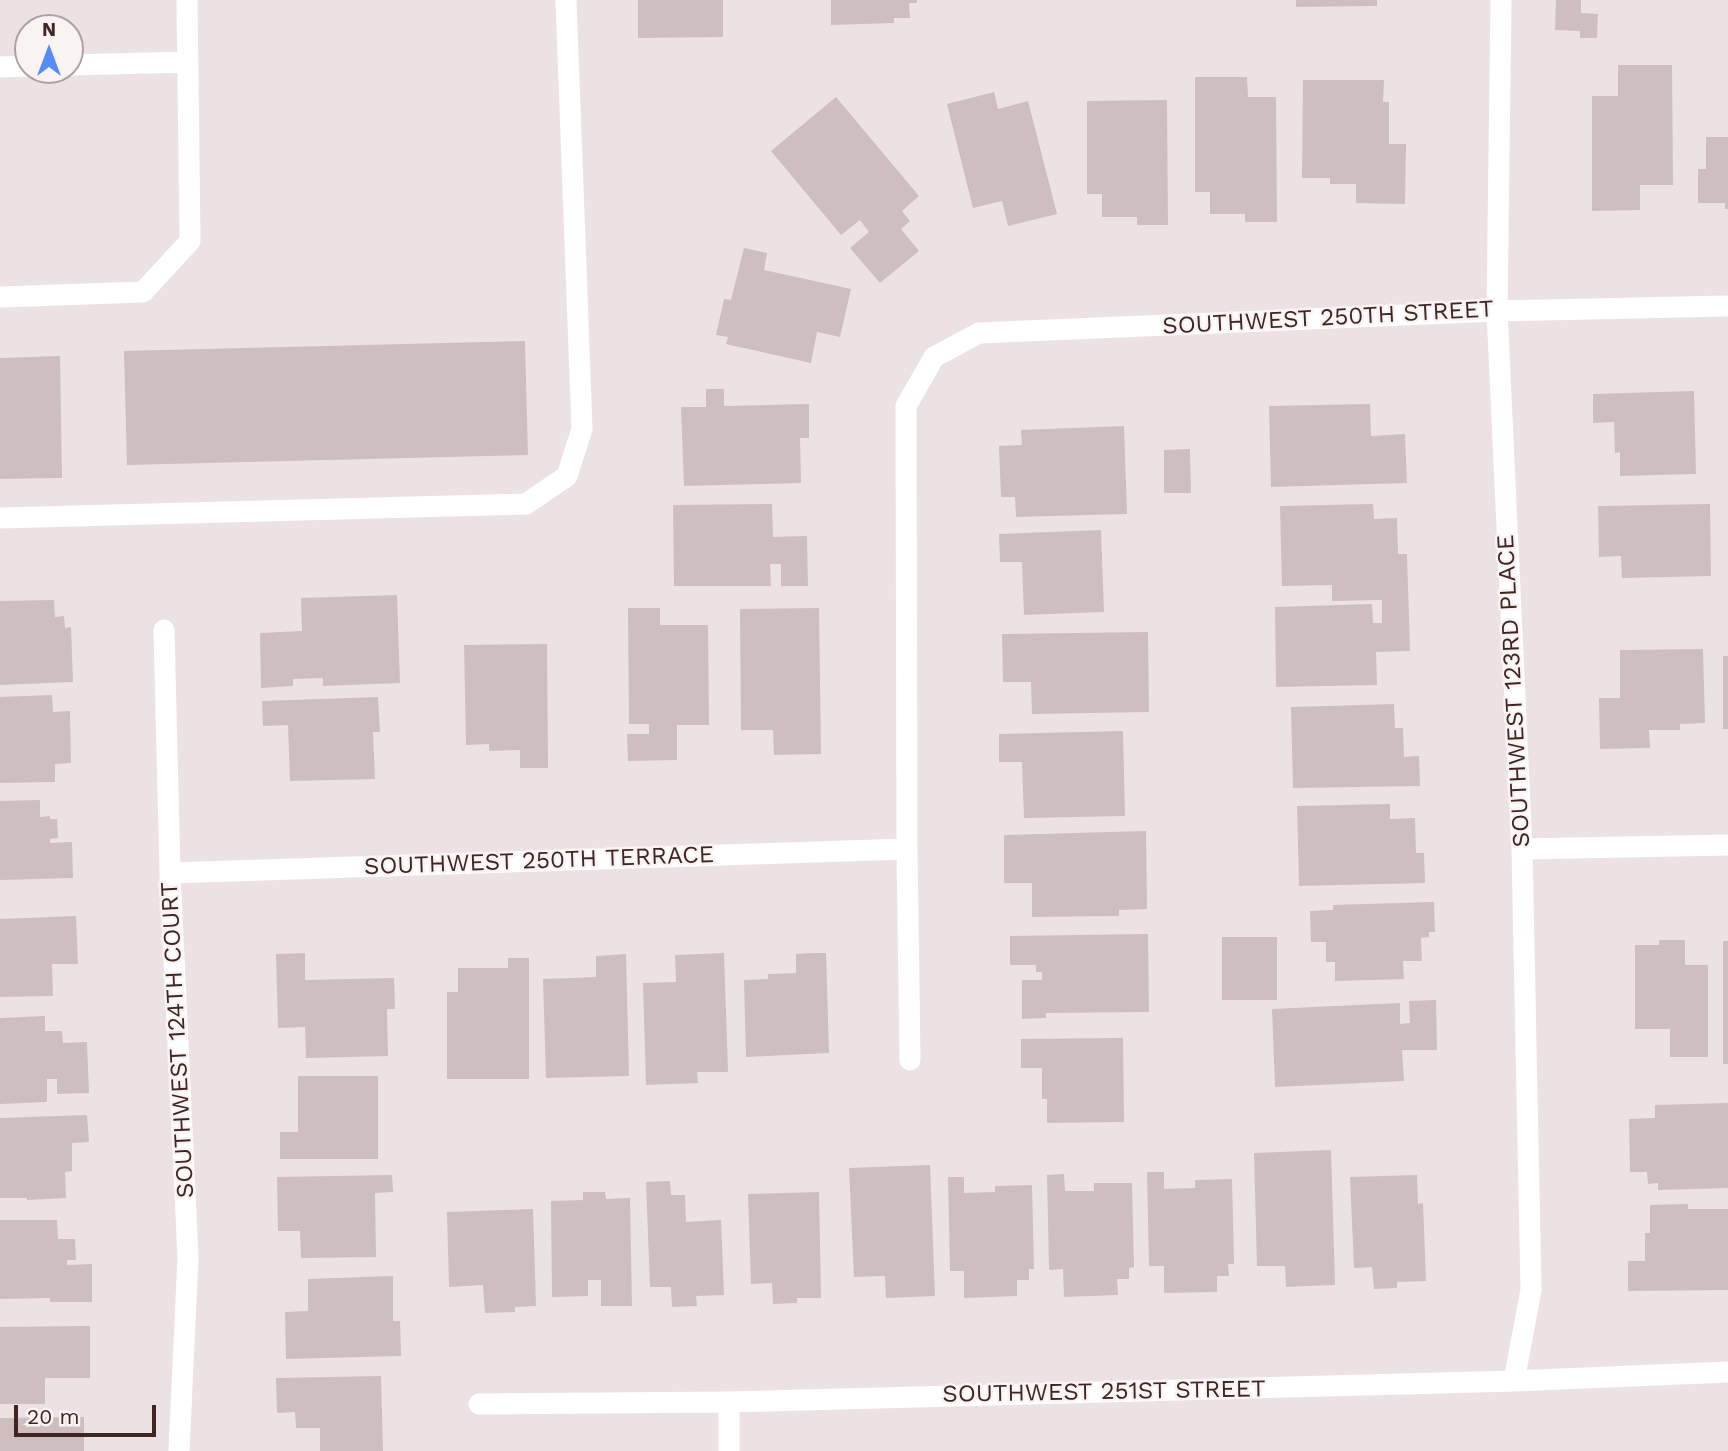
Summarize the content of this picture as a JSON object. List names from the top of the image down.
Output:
{
  "streets": {
    "street": [
      "SOUTHWEST 250TH STREET",
      "SOUTHWEST 123RD PLACE",
      "SOUTHWEST 250TH TERRACE",
      "SOUTHWEST 124TH COURT",
      "SOUTHWEST 251ST STREET"
    ]
  },
  "crossings": [
    ["SOUTHWEST 250TH STREET", "SOUTHWEST 123RD PLACE"],
    ["SOUTHWEST 250TH STREET", "SOUTHWEST 250TH TERRACE"],
    ["SOUTHWEST 123RD PLACE", "SOUTHWEST 251ST STREET"],
    ["SOUTHWEST 250TH TERRACE", "SOUTHWEST 124TH COURT"]
  ],
  "scale_bar": "20 m",
  "north": "top"
}
